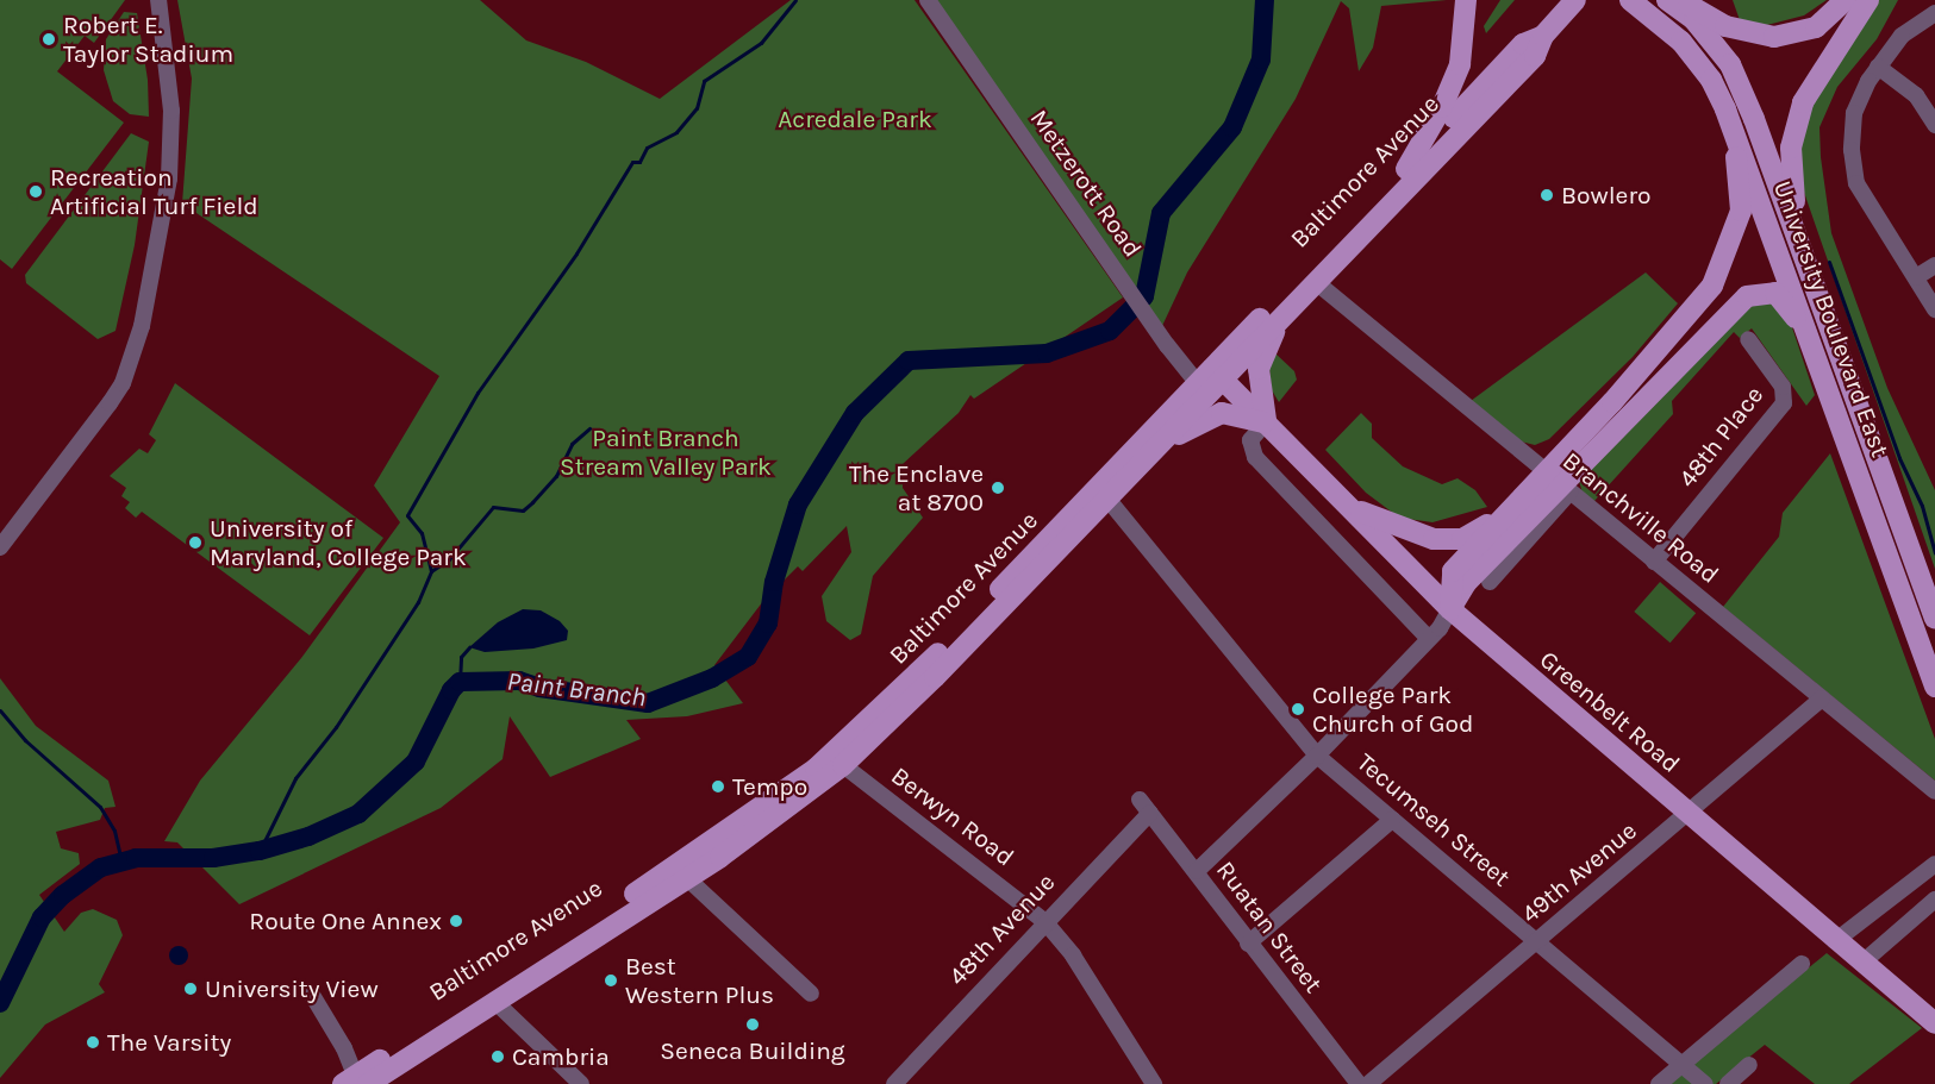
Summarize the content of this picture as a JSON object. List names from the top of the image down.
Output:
{
  "streets": {
    "main road": ["Baltimore Avenue", "University Boulevard East", "Greenbelt Road"],
    "street": [
      "Metzerott Road",
      "48th Place",
      "Branchville Road",
      "Berwyn Road",
      "Tecumseh Street",
      "49th Avenue",
      "Ruatan Street",
      "48th Avenue"
    ]
  },
  "crossings": [
    ["Baltimore Avenue", "Metzerott Road"],
    ["Baltimore Avenue", "Branchville Road"],
    ["Baltimore Avenue", "Greenbelt Road"],
    ["Baltimore Avenue", "Berwyn Road"],
    ["Baltimore Avenue", "Tecumseh Street"],
    ["Metzerott Road", "Greenbelt Road"],
    ["48th Place", "Branchville Road"],
    ["Branchville Road", "49th Avenue"],
    ["Greenbelt Road", "49th Avenue"],
    ["Berwyn Road", "48th Avenue"],
    ["Tecumseh Street", "49th Avenue"],
    ["Ruatan Street", "48th Avenue"]
  ],
  "water": ["Paint Branch"],
  "parks": ["Acredale Park", "Paint Branch Stream Valley Park"],
  "places": [
    "Robert E. Taylor Stadium",
    "Recreation Artificial Turf Field",
    "Bowlero",
    "The Enclave at 8700",
    "University of Maryland, College Park",
    "College Park Church of God",
    "Tempo",
    "Route One Annex",
    "Best Western Plus",
    "University View",
    "Seneca Building",
    "The Varsity",
    "Cambria"
  ]
}
